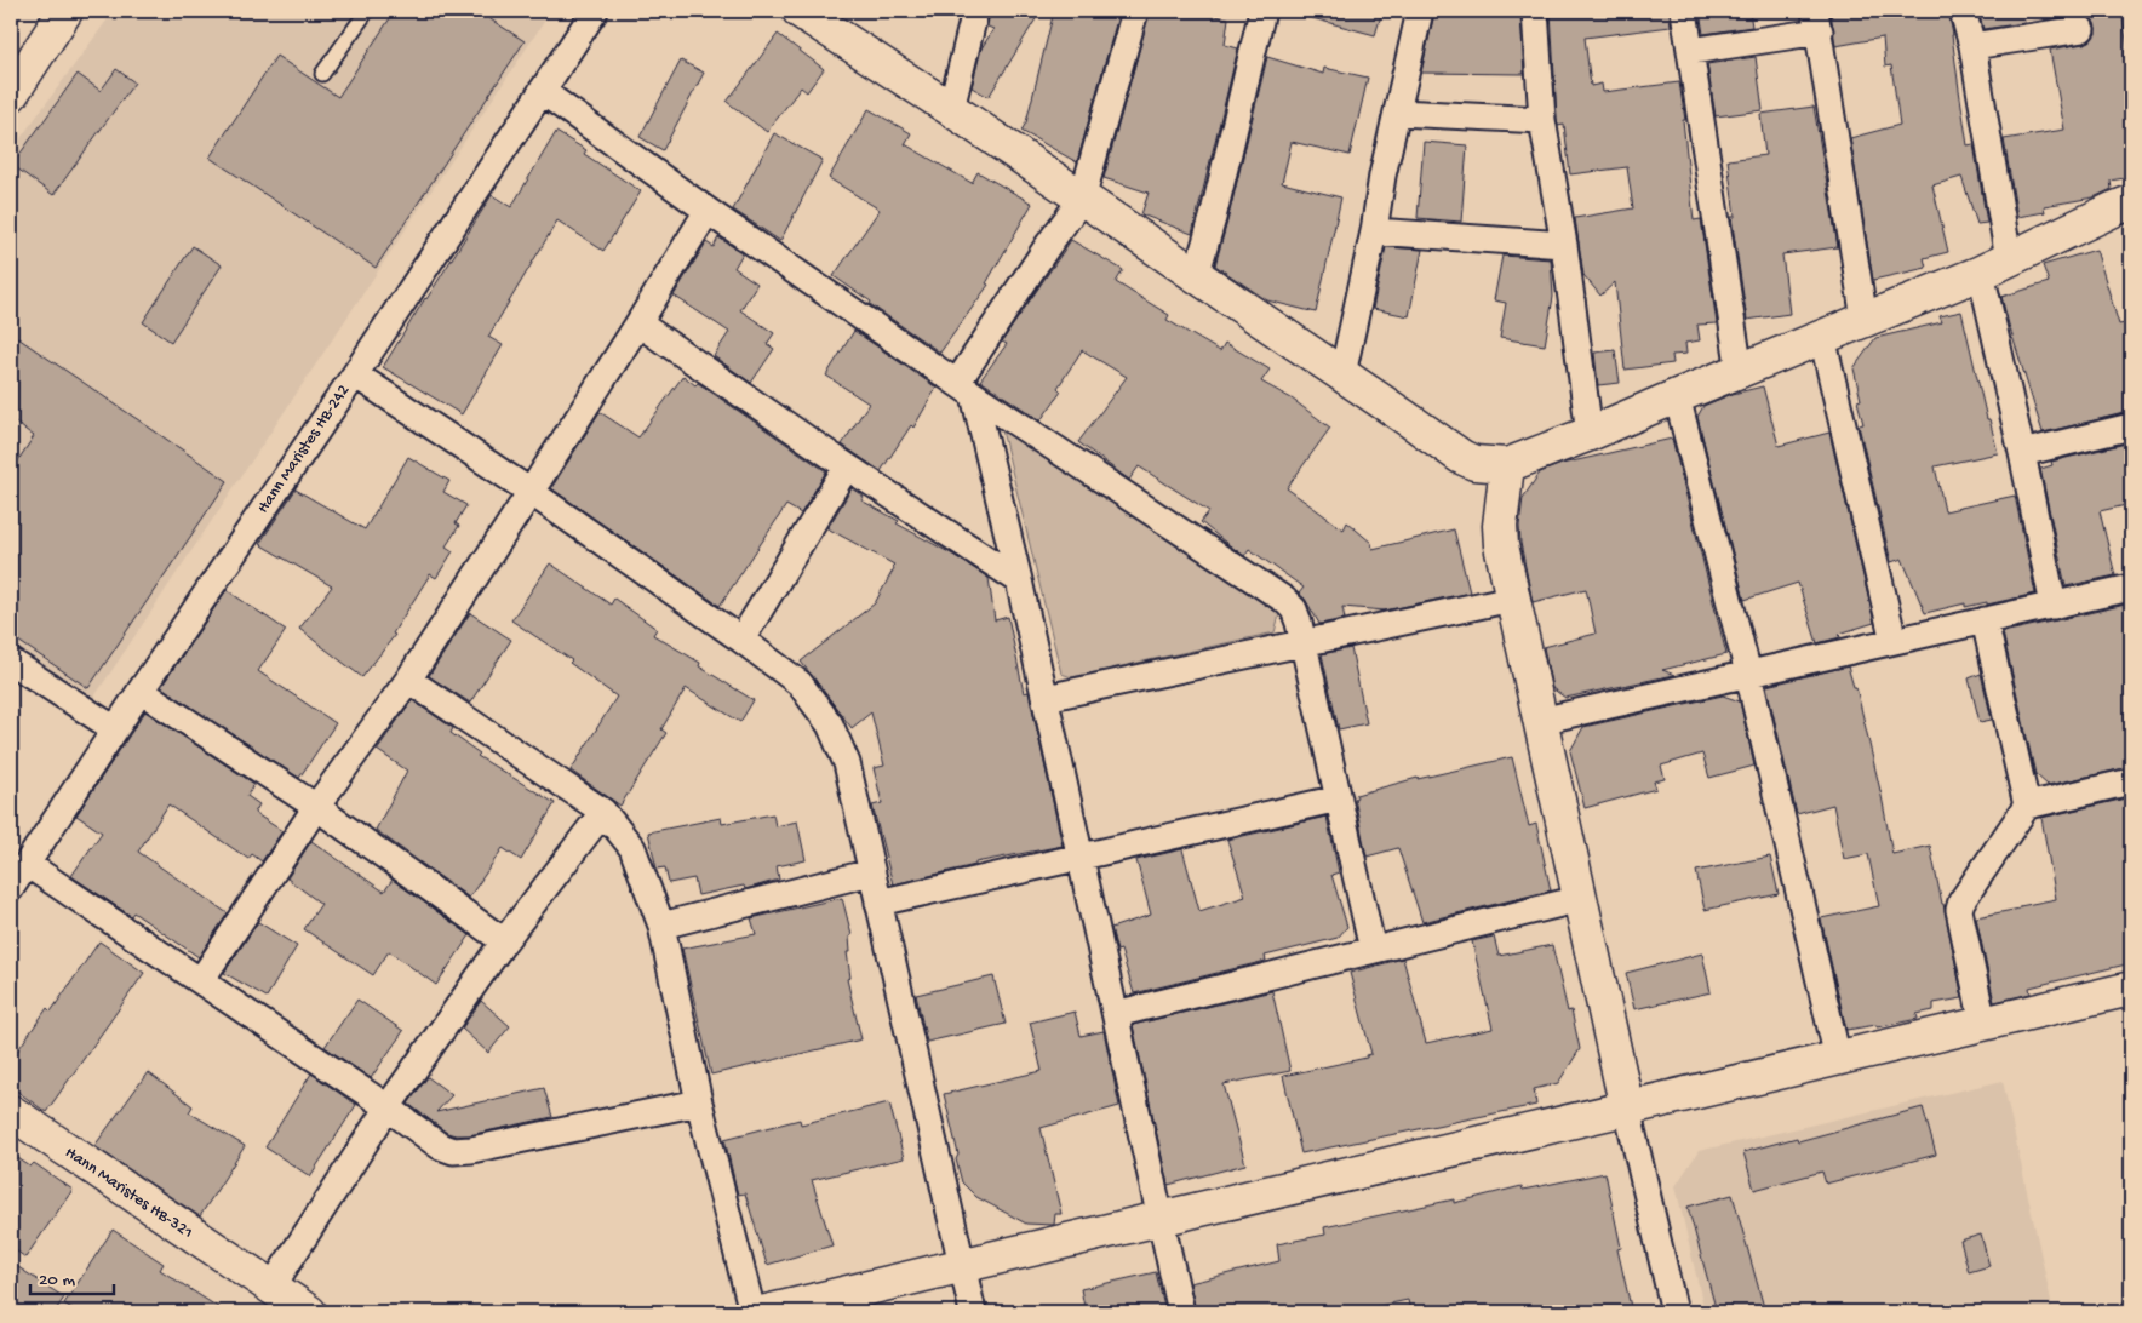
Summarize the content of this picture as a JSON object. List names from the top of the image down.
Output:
{
  "streets": {
    "street": ["Hann Maristes HB-242", "Hann Maristes HB-321"]
  },
  "scale_bar": "20 m"
}
